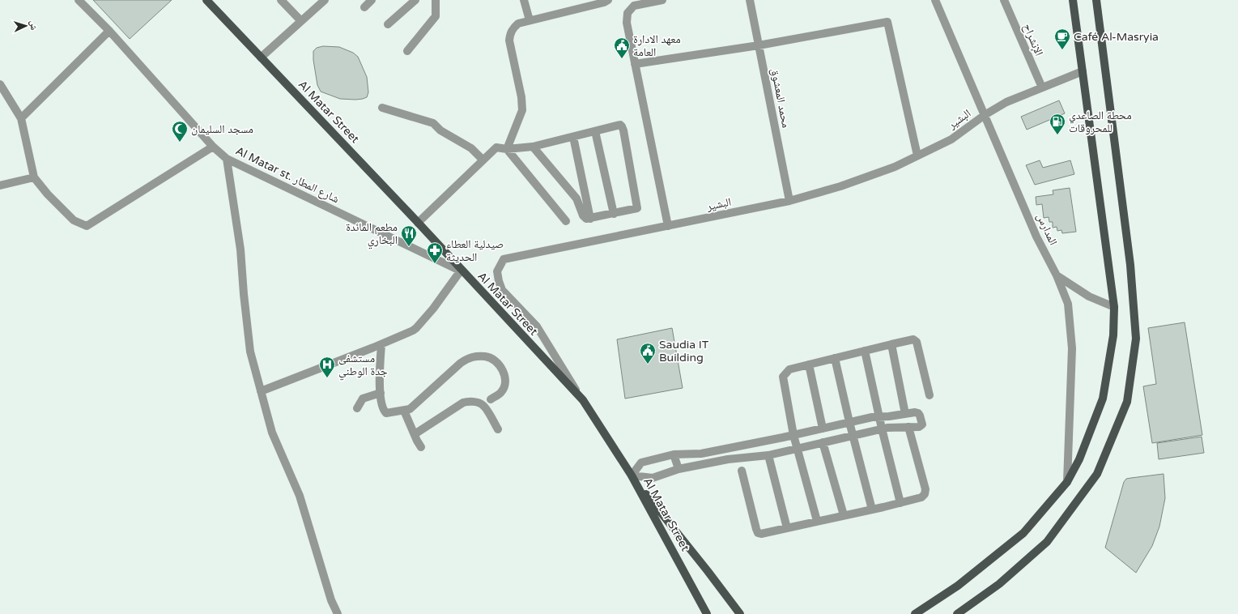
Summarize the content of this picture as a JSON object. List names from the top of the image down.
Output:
{
  "streets": {
    "main road": ["Al Matar Street"],
    "street": [
      "الإنشراح",
      "محمد المعشوق",
      "البشير",
      "Al Matar st. شارع المطار",
      "المدارس"
    ]
  },
  "crossings": [
    ["الإنشراح", "البشير"],
    ["محمد المعشوق", "البشير"],
    ["Al Matar Street", "البشير"],
    ["Al Matar Street", "Al Matar st. شارع المطار"],
    ["البشير", "المدارس"]
  ],
  "places": {
    "cafe": ["Café Al-Masryia"],
    "public building": ["معهد الادارة العامة", "Saudia IT Building"],
    "fuel station": ["محطة الصاعدي للمحروقات"],
    "mosque": ["مسجد السليمان"],
    "restaurant": ["مطعم المائدة البخاري"],
    "pharmacy": ["صيدلية العطاء الحديثة"],
    "hospital": ["مستشفى جدة الوطني"]
  },
  "north": "right"
}
